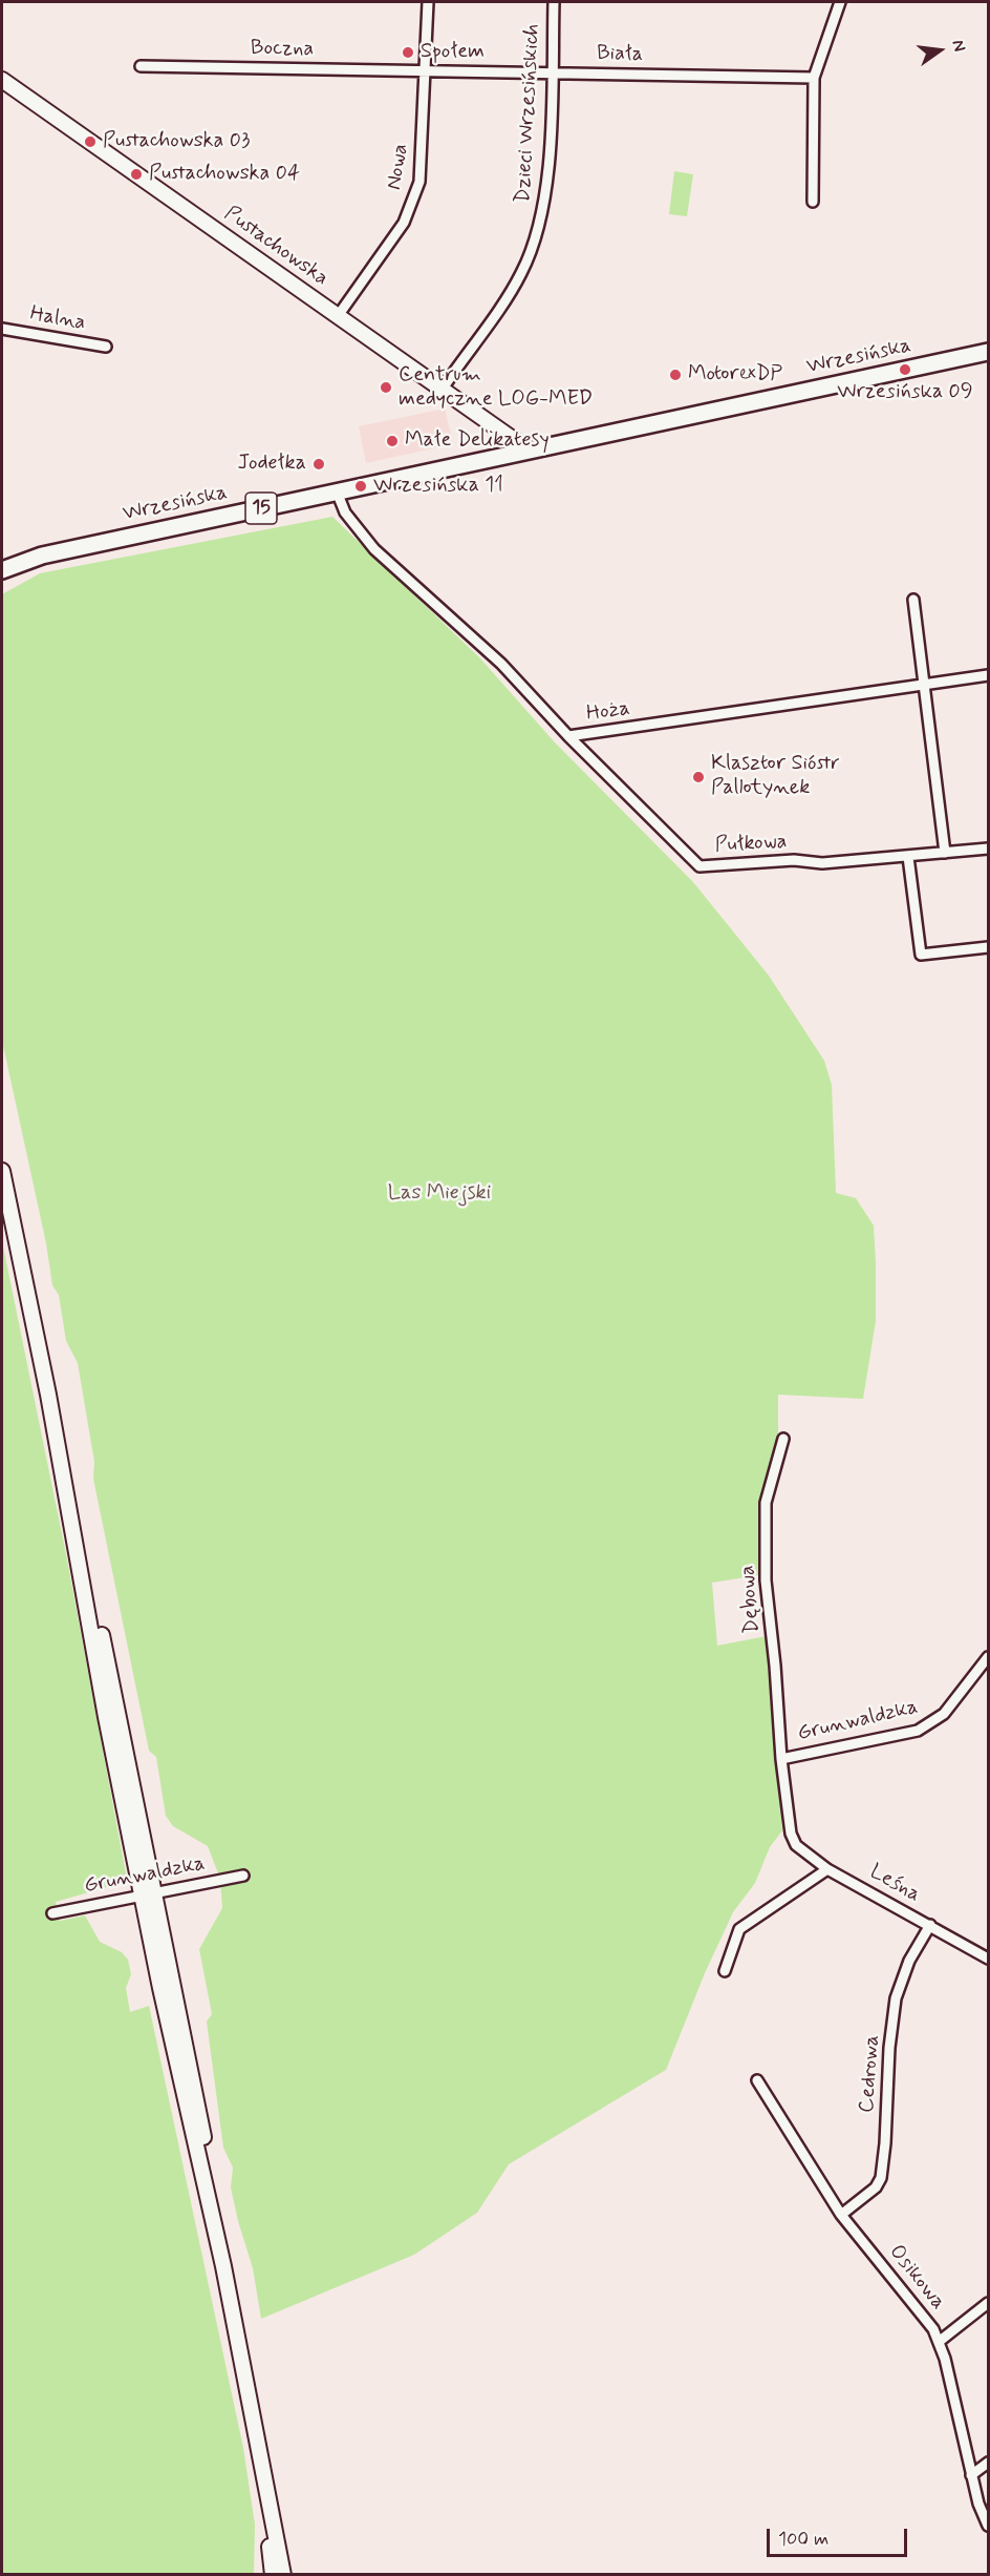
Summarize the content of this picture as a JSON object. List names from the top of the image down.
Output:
{
  "streets": {
    "main road": ["Pustachowska", "Wrzesińska", "15"],
    "street": [
      "Boczna",
      "Biała",
      "Dzieci Wrzesińskich",
      "Nowa",
      "Halna",
      "Hoża",
      "Pułkowa",
      "Dębowa",
      "Grunwaldzka",
      "Leśna",
      "Cedrowa",
      "Osikowa"
    ]
  },
  "crossings": [
    ["Boczna", "Biała"],
    ["Boczna", "Nowa"],
    ["Biała", "Dzieci Wrzesińskich"],
    ["Biała", "Nowa"],
    ["Dzieci Wrzesińskich", "Pustachowska"],
    ["Nowa", "Pustachowska"],
    ["Pustachowska", "Wrzesińska"],
    ["Wrzesińska", "Hoża"],
    ["Hoża", "Pułkowa"],
    ["Dębowa", "Grunwaldzka"],
    ["Dębowa", "Leśna"],
    ["Leśna", "Cedrowa"],
    ["Cedrowa", "Osikowa"]
  ],
  "parks": ["Las Miejski"],
  "places": [
    "Społem",
    "Pustachowska 03",
    "Pustachowska 04",
    "Wrzesińska 09",
    "MotorexDP",
    "Centrum medyczne LOG-MED",
    "Małe Delikatesy",
    "Jodełka",
    "Wrzesińska 11",
    "Klasztor Sióstr Pallotynek"
  ],
  "scale_bar": "100 m",
  "north": "right"
}
